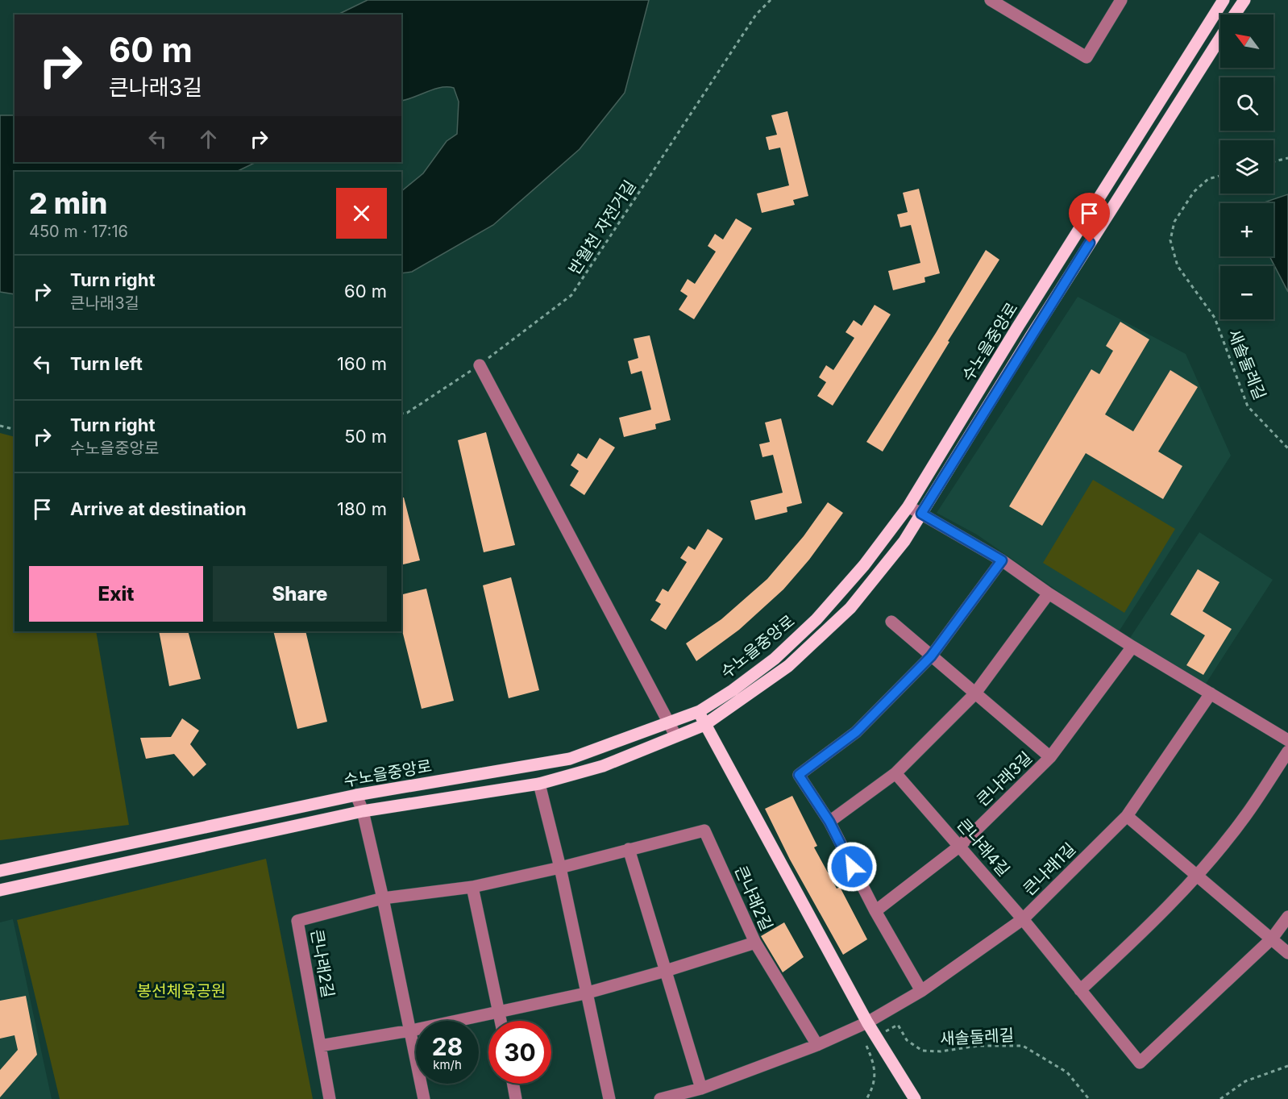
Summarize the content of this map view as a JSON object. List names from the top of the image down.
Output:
{
  "streets": {
    "main road": ["수노을중앙로"],
    "street": [
      "큰나래3길",
      "큰나래4길",
      "큰나래1길",
      "큰나래2길"
    ],
    "path": ["반월천 자전거길", "새솔둘레길"]
  },
  "crossings": [
    ["큰나래3길", "큰나래4길"],
    ["큰나래4길", "큰나래1길"]
  ],
  "parks": ["봉선체육공원"],
  "north": "top left",
  "page": {
    "map_buttons": ["+", "−"],
    "turn": ["60 m", "큰나래3길"],
    "heading": ["2 min", "450 m · 17:16"],
    "list": [
      {
        "name": "Turn right",
        "note": "큰나래3길",
        "value": "60 m"
      },
      {
        "name": "Turn left",
        "value": "160 m"
      },
      {
        "name": "Turn right",
        "note": "수노을중앙로",
        "value": "50 m"
      },
      {
        "name": "Arrive at destination",
        "value": "180 m"
      }
    ],
    "buttons": ["Exit", "Share"],
    "speed": "28 km/h",
    "limit": "30"
  }
}
